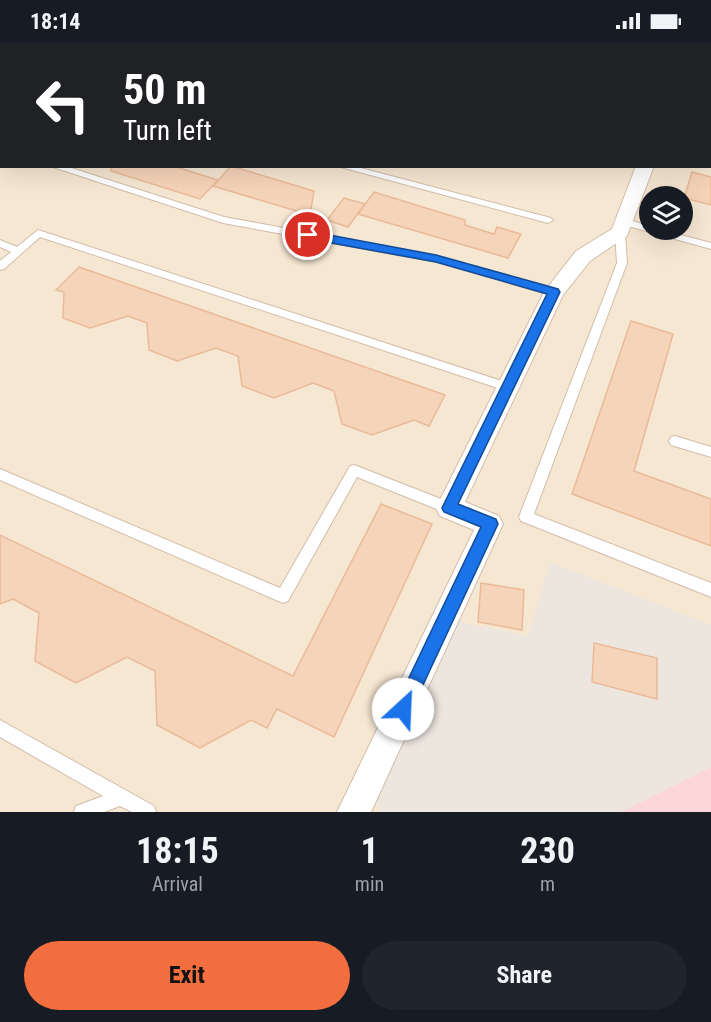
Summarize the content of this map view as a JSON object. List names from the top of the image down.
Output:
{
  "page": {
    "status": "18:14",
    "turn": ["50 m", "Turn left"],
    "eta": [
      "18:15",
      "Arrival",
      "1",
      "min",
      "230",
      "m"
    ],
    "buttons": ["Exit", "Share"]
  }
}
